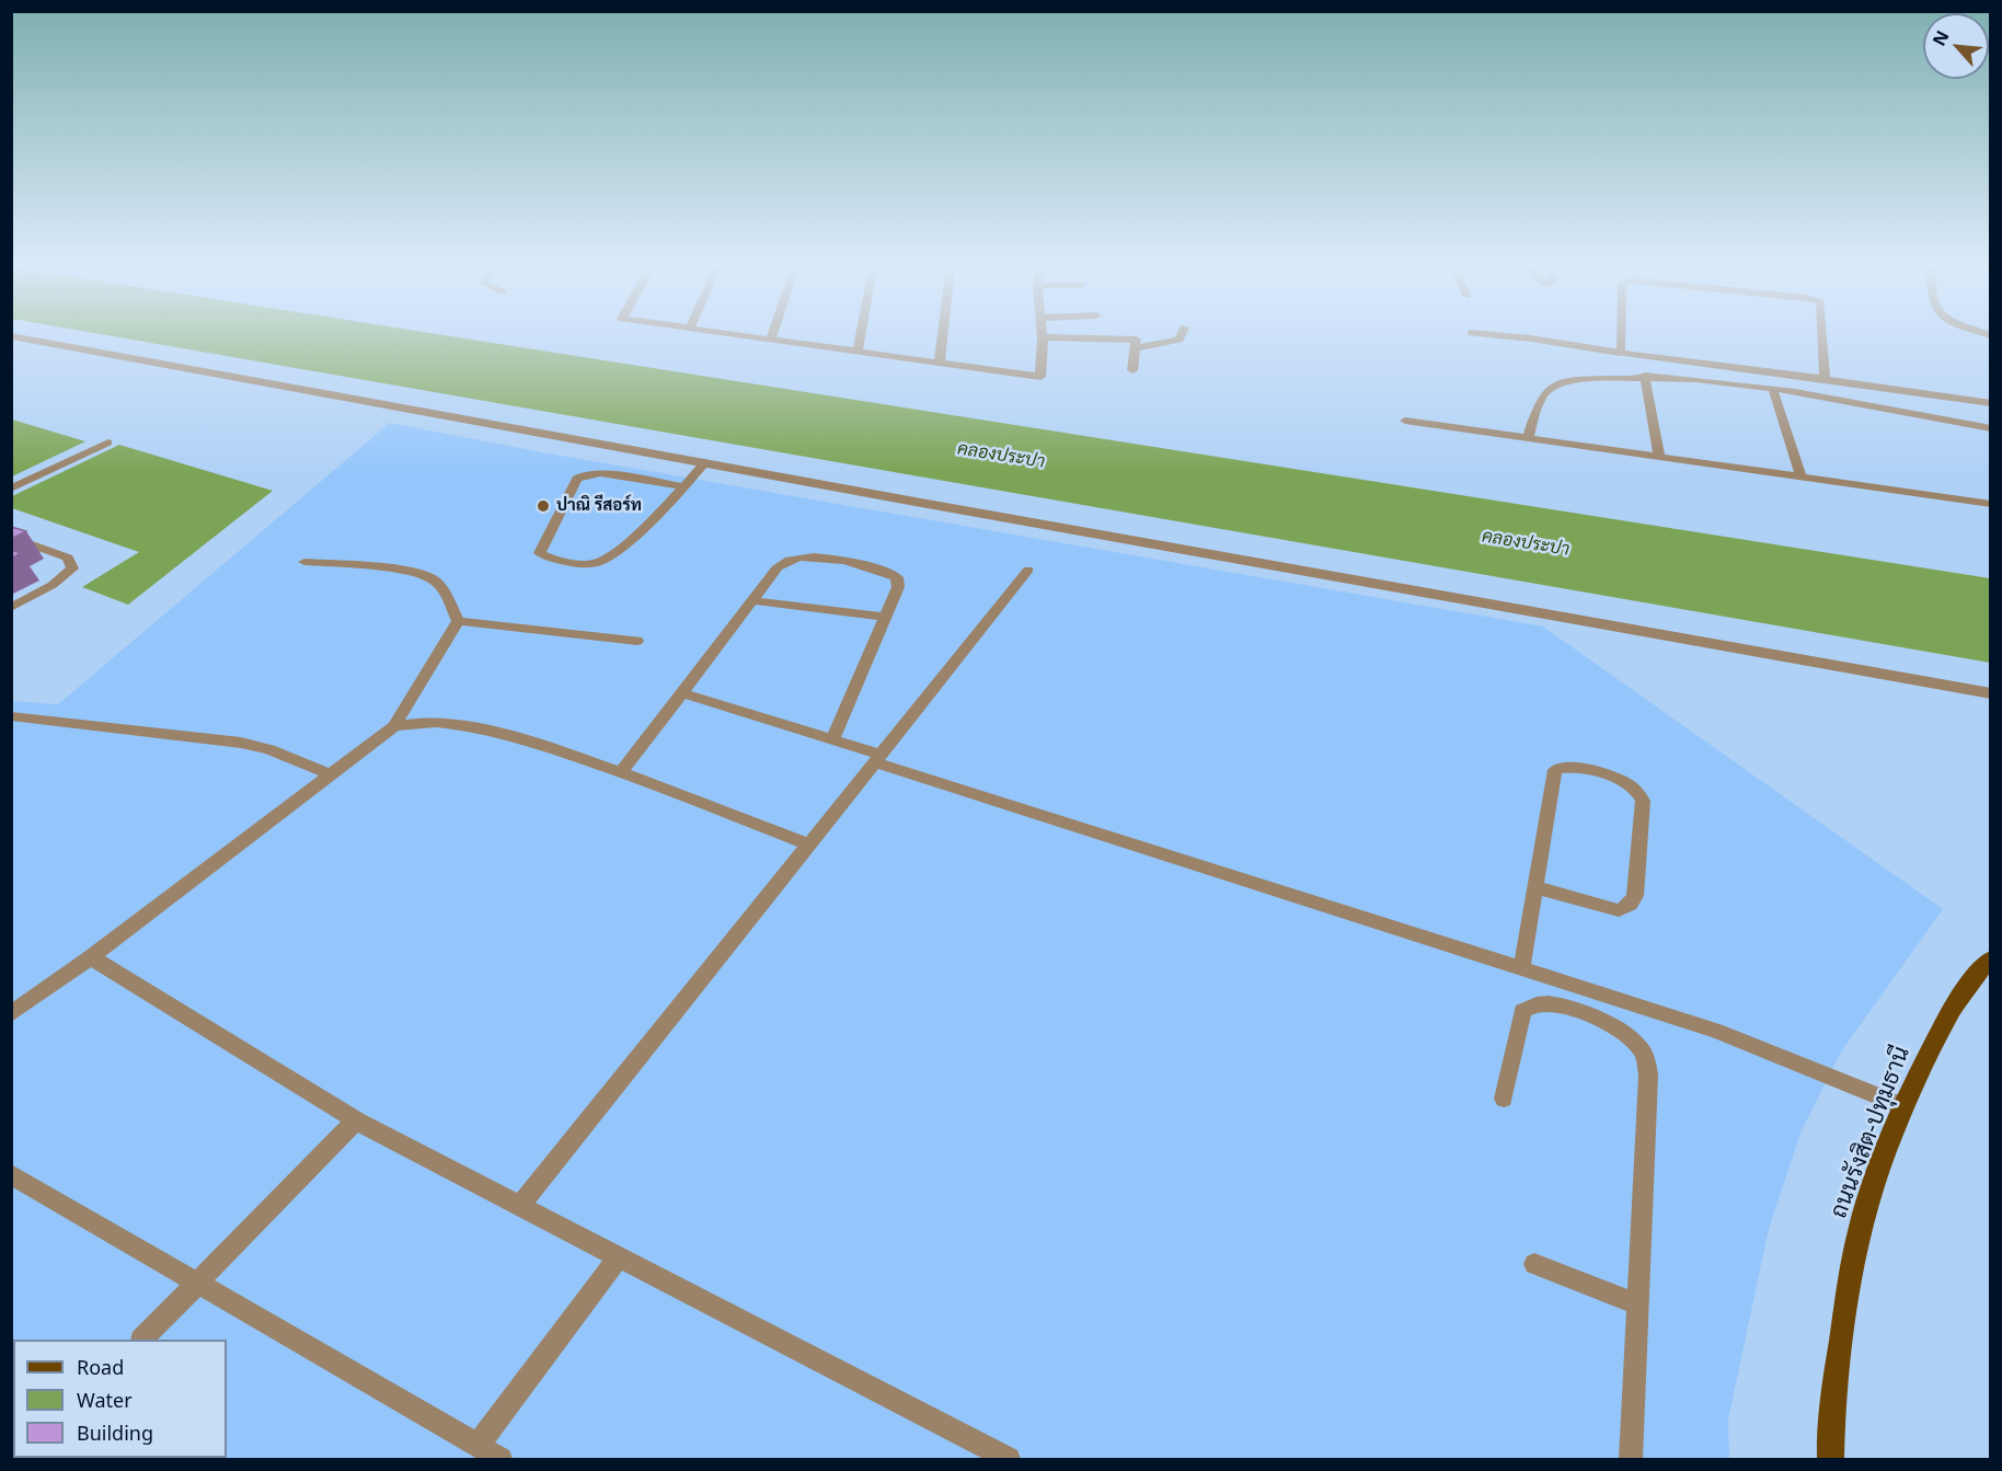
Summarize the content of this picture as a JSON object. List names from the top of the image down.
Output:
{
  "streets": {
    "main road": ["ถนนรังสิต-ปทุมธานี"]
  },
  "water": ["คลองประปา"],
  "places": ["ปาณิ รีสอร์ท"],
  "legend": ["Road", "Water", "Building"],
  "north": "top left"
}
